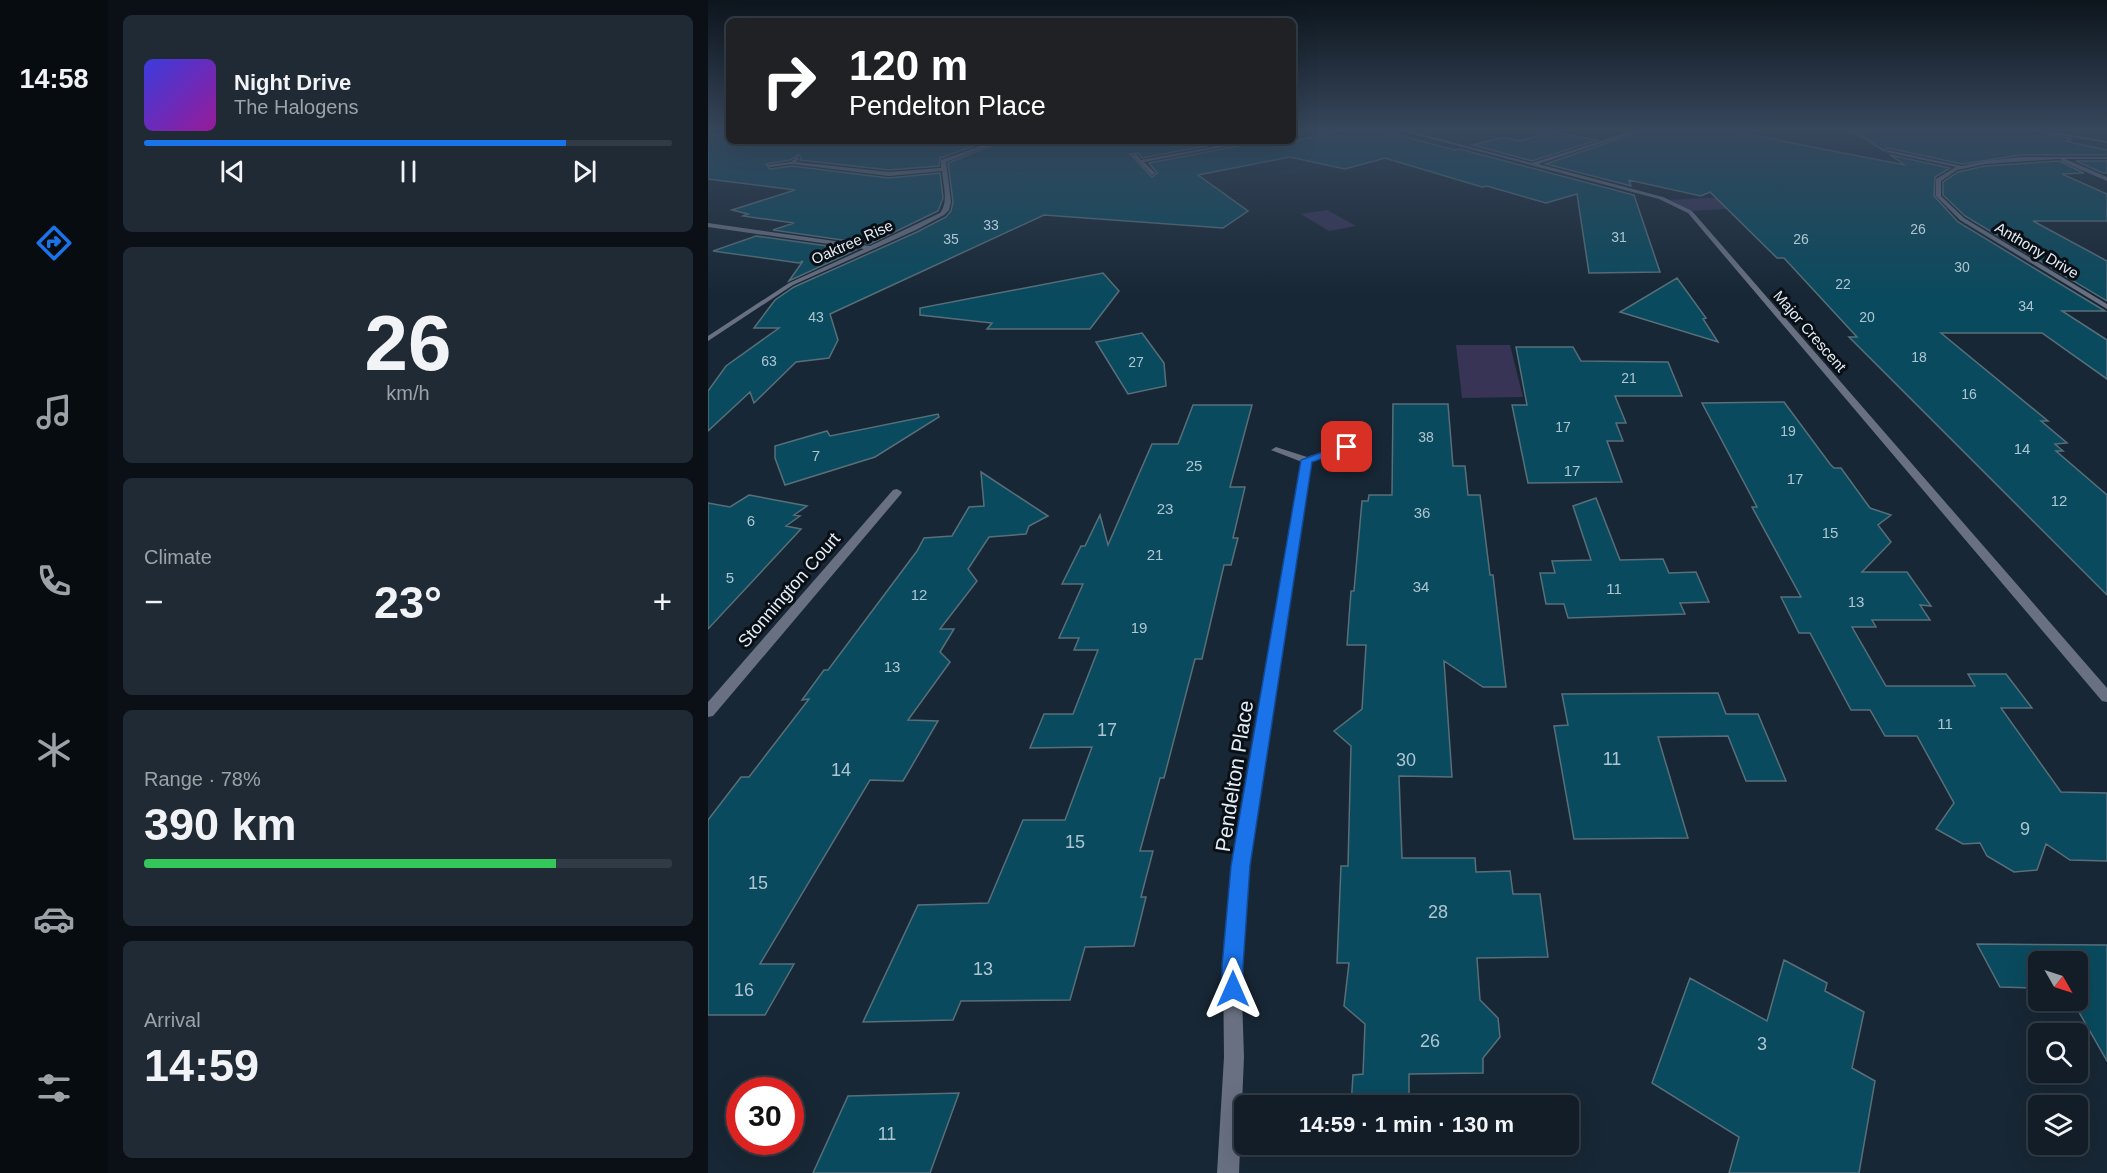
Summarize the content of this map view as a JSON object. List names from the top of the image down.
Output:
{
  "streets": {
    "street": [
      "Oaktree Rise",
      "Anthony Drive",
      "Major Crescent",
      "Stonnington Court",
      "Pendelton Place"
    ]
  },
  "house_numbers": [
    "33",
    "26",
    "31",
    "35",
    "26",
    "30",
    "22",
    "34",
    "43",
    "20",
    "18",
    "63",
    "27",
    "21",
    "16",
    "17",
    "19",
    "38",
    "14",
    "7",
    "25",
    "17",
    "17",
    "12",
    "23",
    "36",
    "6",
    "15",
    "21",
    "5",
    "34",
    "11",
    "12",
    "13",
    "19",
    "13",
    "11",
    "17",
    "11",
    "30",
    "14",
    "9",
    "15",
    "15",
    "28",
    "13",
    "16",
    "26",
    "3",
    "11"
  ],
  "north": "bottom right",
  "page": {
    "tabs": "14:58",
    "turn": ["120 m", "Pendelton Place"],
    "song": ["Night Drive", "The Halogens"],
    "tile": [
      ["26", "km/h"],
      "Climate",
      ["Range · 78%", "390 km"],
      ["Arrival", "14:59"]
    ],
    "heat": ["−", "23°", "+"],
    "limit": "30",
    "trip": "14:59 · 1 min · 130 m"
  }
}
